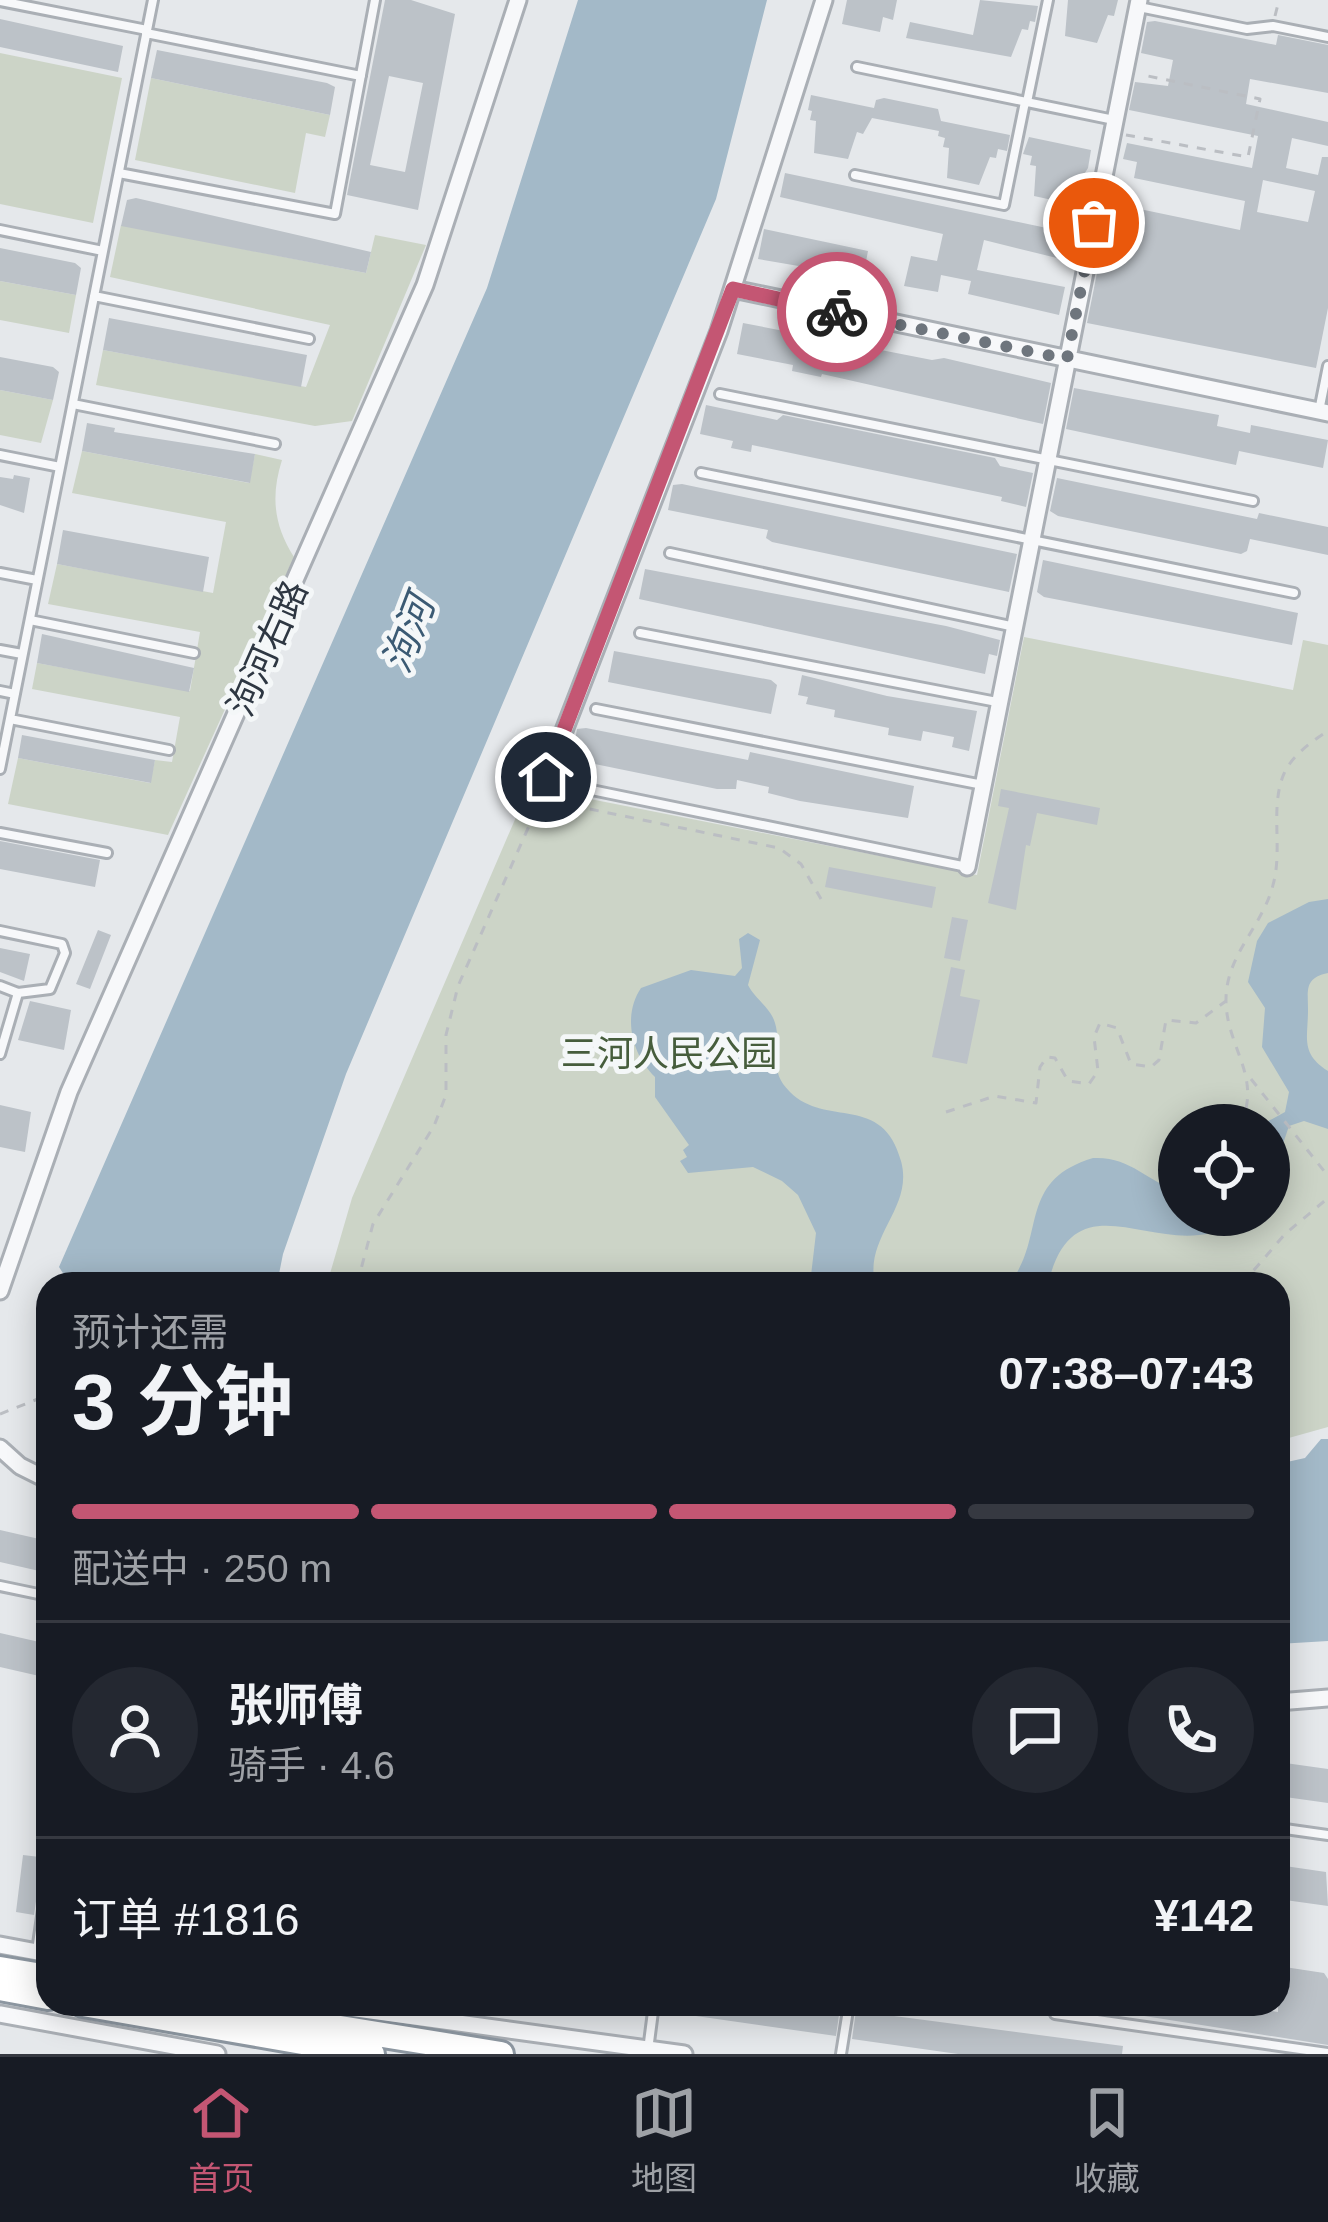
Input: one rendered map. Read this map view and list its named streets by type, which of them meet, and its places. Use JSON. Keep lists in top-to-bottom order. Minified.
{"streets":{"street":["泃河右路"]},"water":["泃河"],"parks":["三河人民公园"],"page":{"heading":["3 分钟","预计还需","07:38–07:43"],"panel":["张师傅","骑手 · 4.6","订单 #1816","¥142"],"bar":"配送中 · 250 m","tabs":["首页","地图","收藏"]}}
